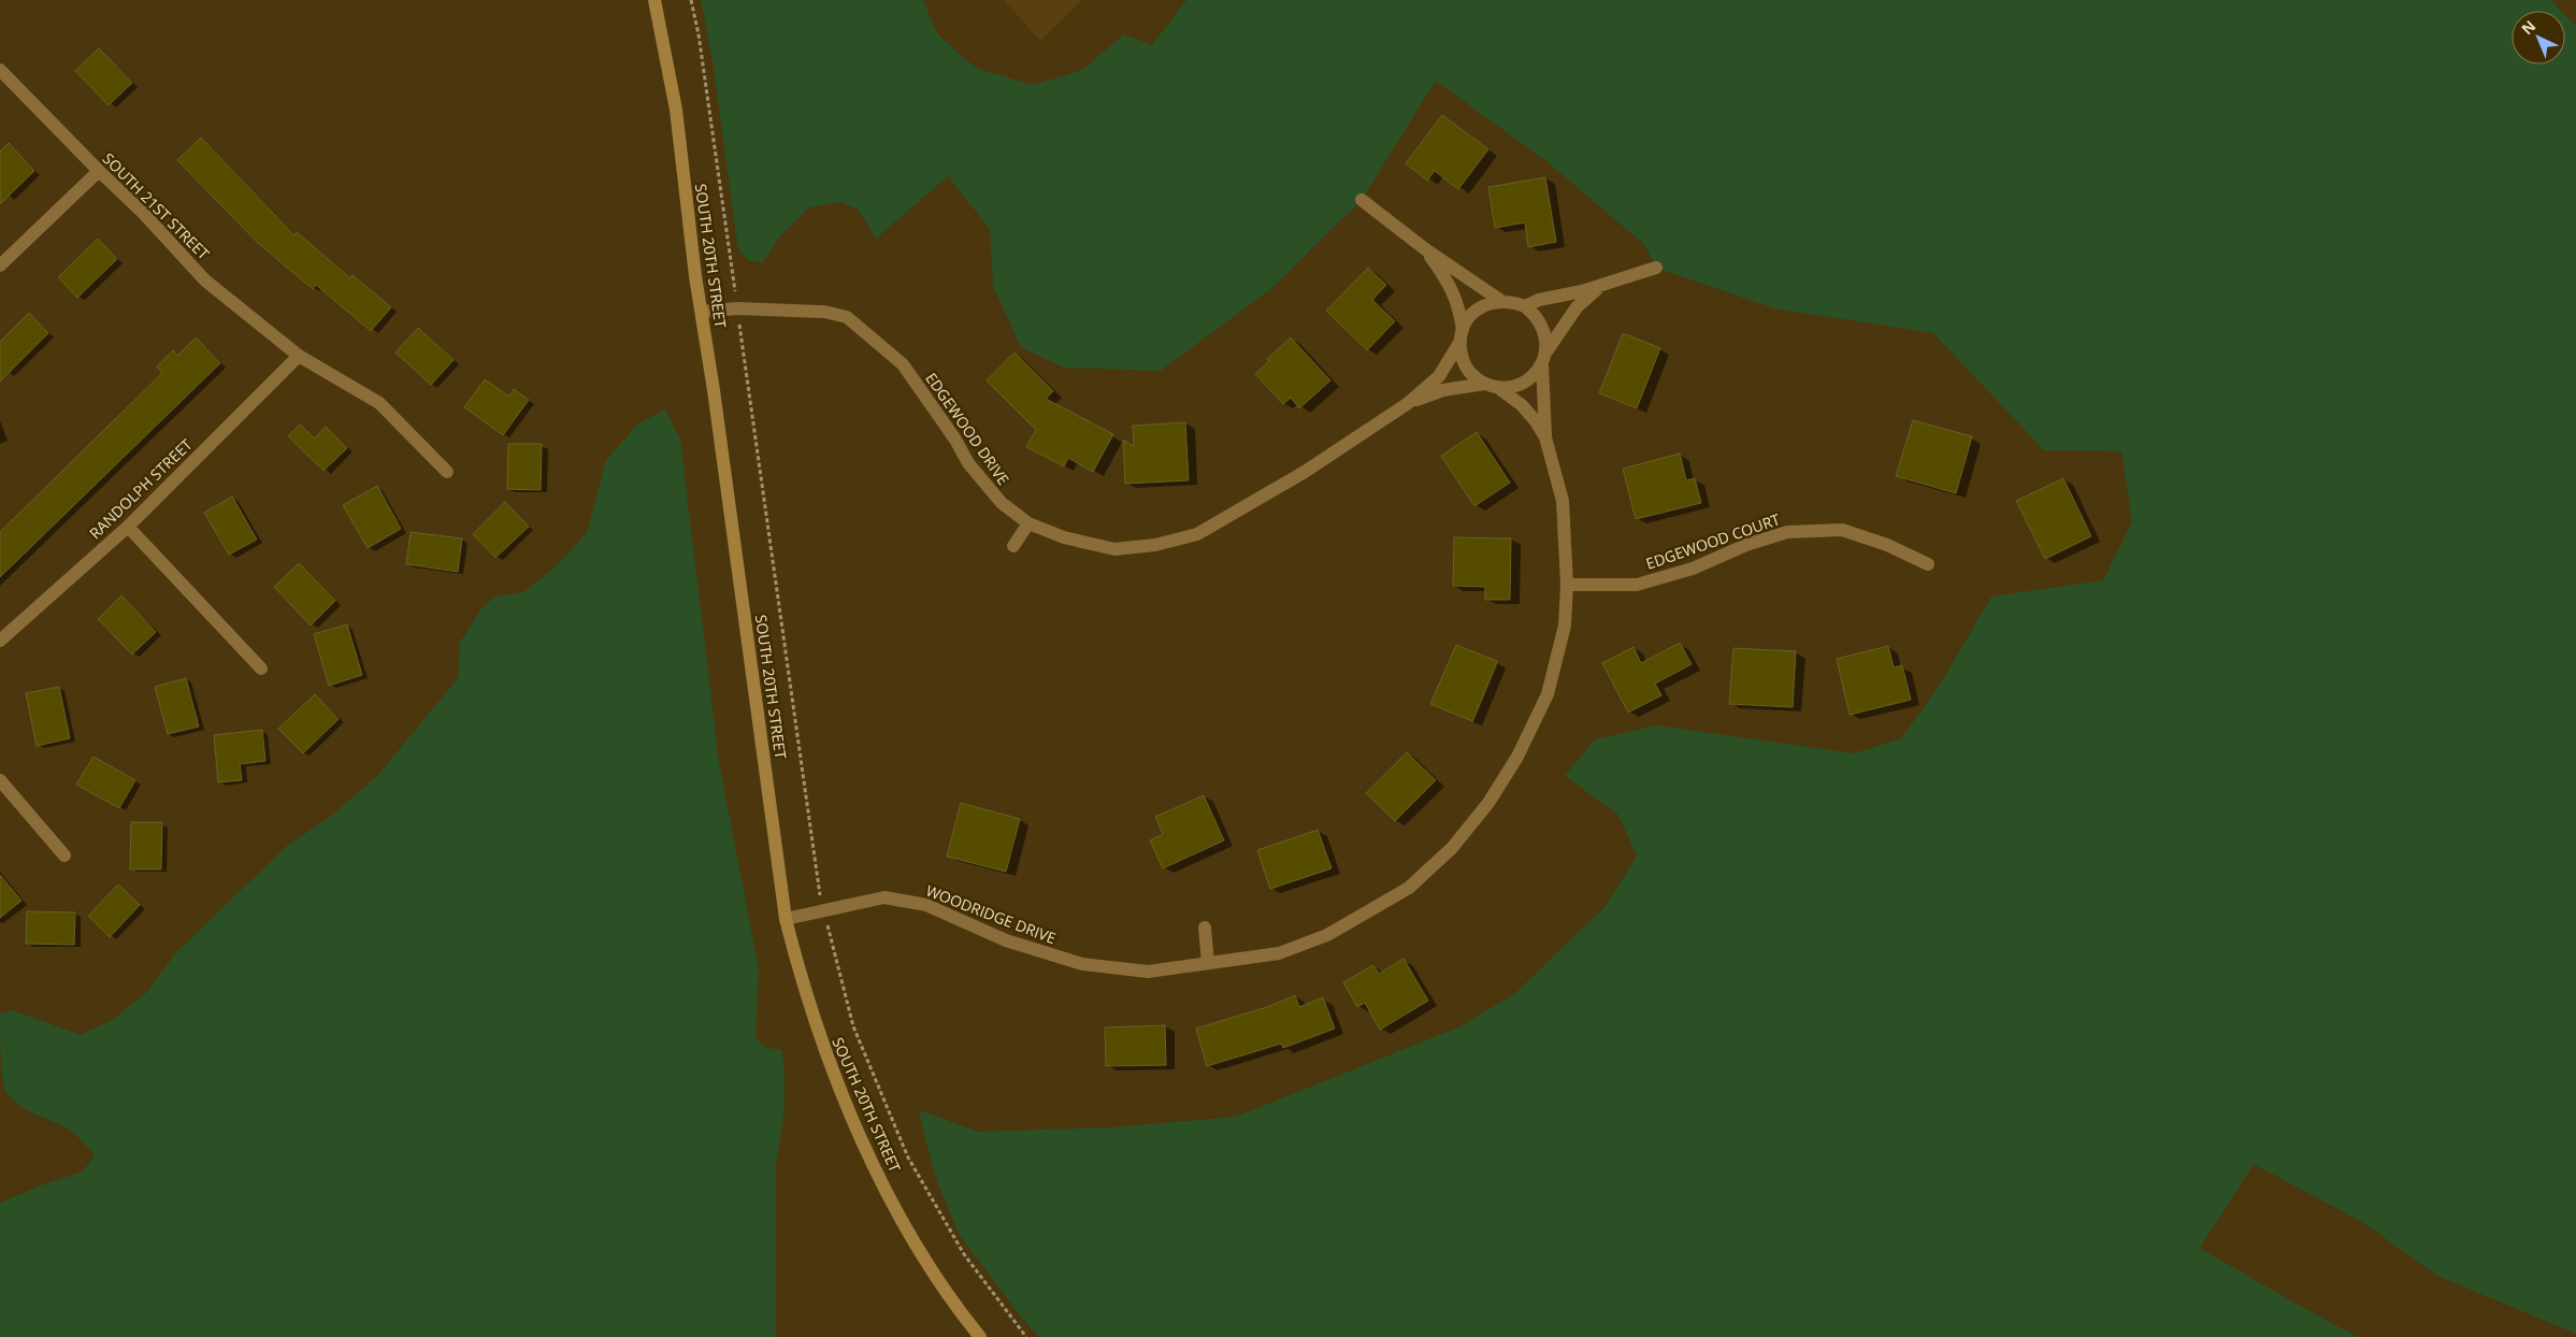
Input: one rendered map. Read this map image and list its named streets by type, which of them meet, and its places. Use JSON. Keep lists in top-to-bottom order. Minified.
{"streets":{"main road":["SOUTH 20TH STREET"],"street":["SOUTH 21ST STREET","EDGEWOOD DRIVE","RANDOLPH STREET","EDGEWOOD COURT","WOODRIDGE DRIVE"]},"crossings":[["SOUTH 21ST STREET","RANDOLPH STREET"],["SOUTH 20TH STREET","EDGEWOOD DRIVE"],["SOUTH 20TH STREET","WOODRIDGE DRIVE"],["EDGEWOOD COURT","WOODRIDGE DRIVE"]],"north":"top left"}
